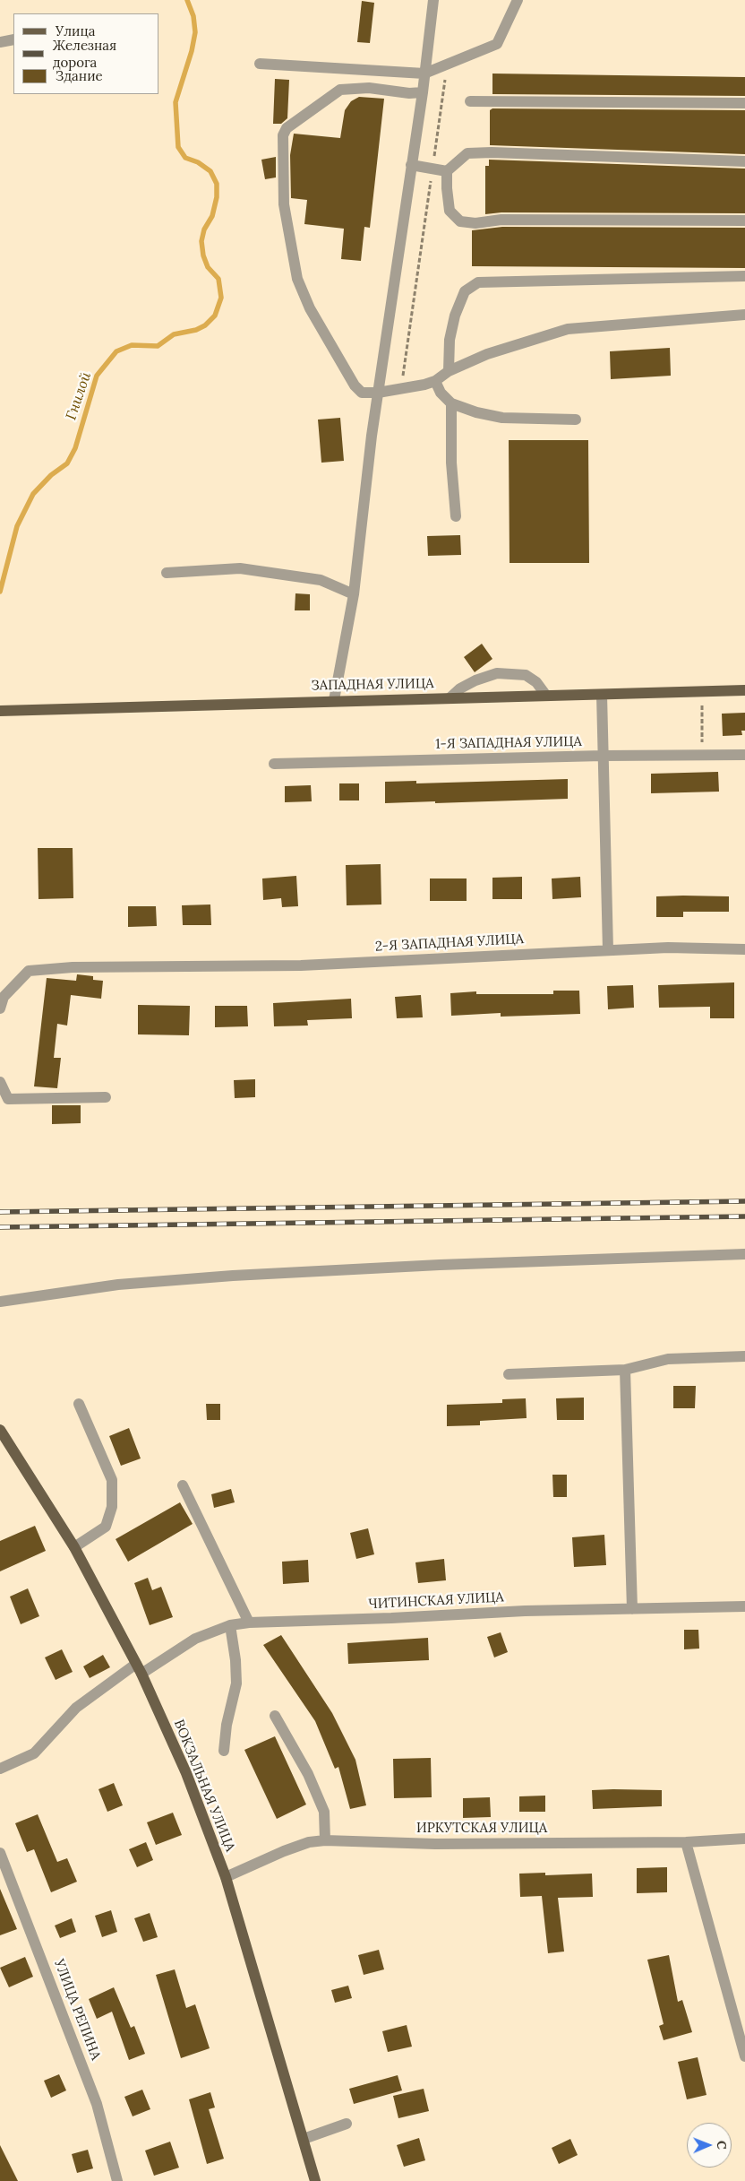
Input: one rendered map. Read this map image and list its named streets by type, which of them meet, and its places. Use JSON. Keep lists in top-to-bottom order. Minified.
{"streets":{"main road":["ЗАПАДНАЯ УЛИЦА","ВОКЗАЛЬНАЯ УЛИЦА"],"street":["1-Я ЗАПАДНАЯ УЛИЦА","2-Я ЗАПАДНАЯ УЛИЦА","ЧИТИНСКАЯ УЛИЦА","ИРКУТСКАЯ УЛИЦА","УЛИЦА РЕПИНА"]},"crossings":[["ЧИТИНСКАЯ УЛИЦА","ВОКЗАЛЬНАЯ УЛИЦА"],["ВОКЗАЛЬНАЯ УЛИЦА","ИРКУТСКАЯ УЛИЦА"]],"water":["Гнилой"],"legend":["Улица","Железная дорога","Здание"],"north":"right"}
